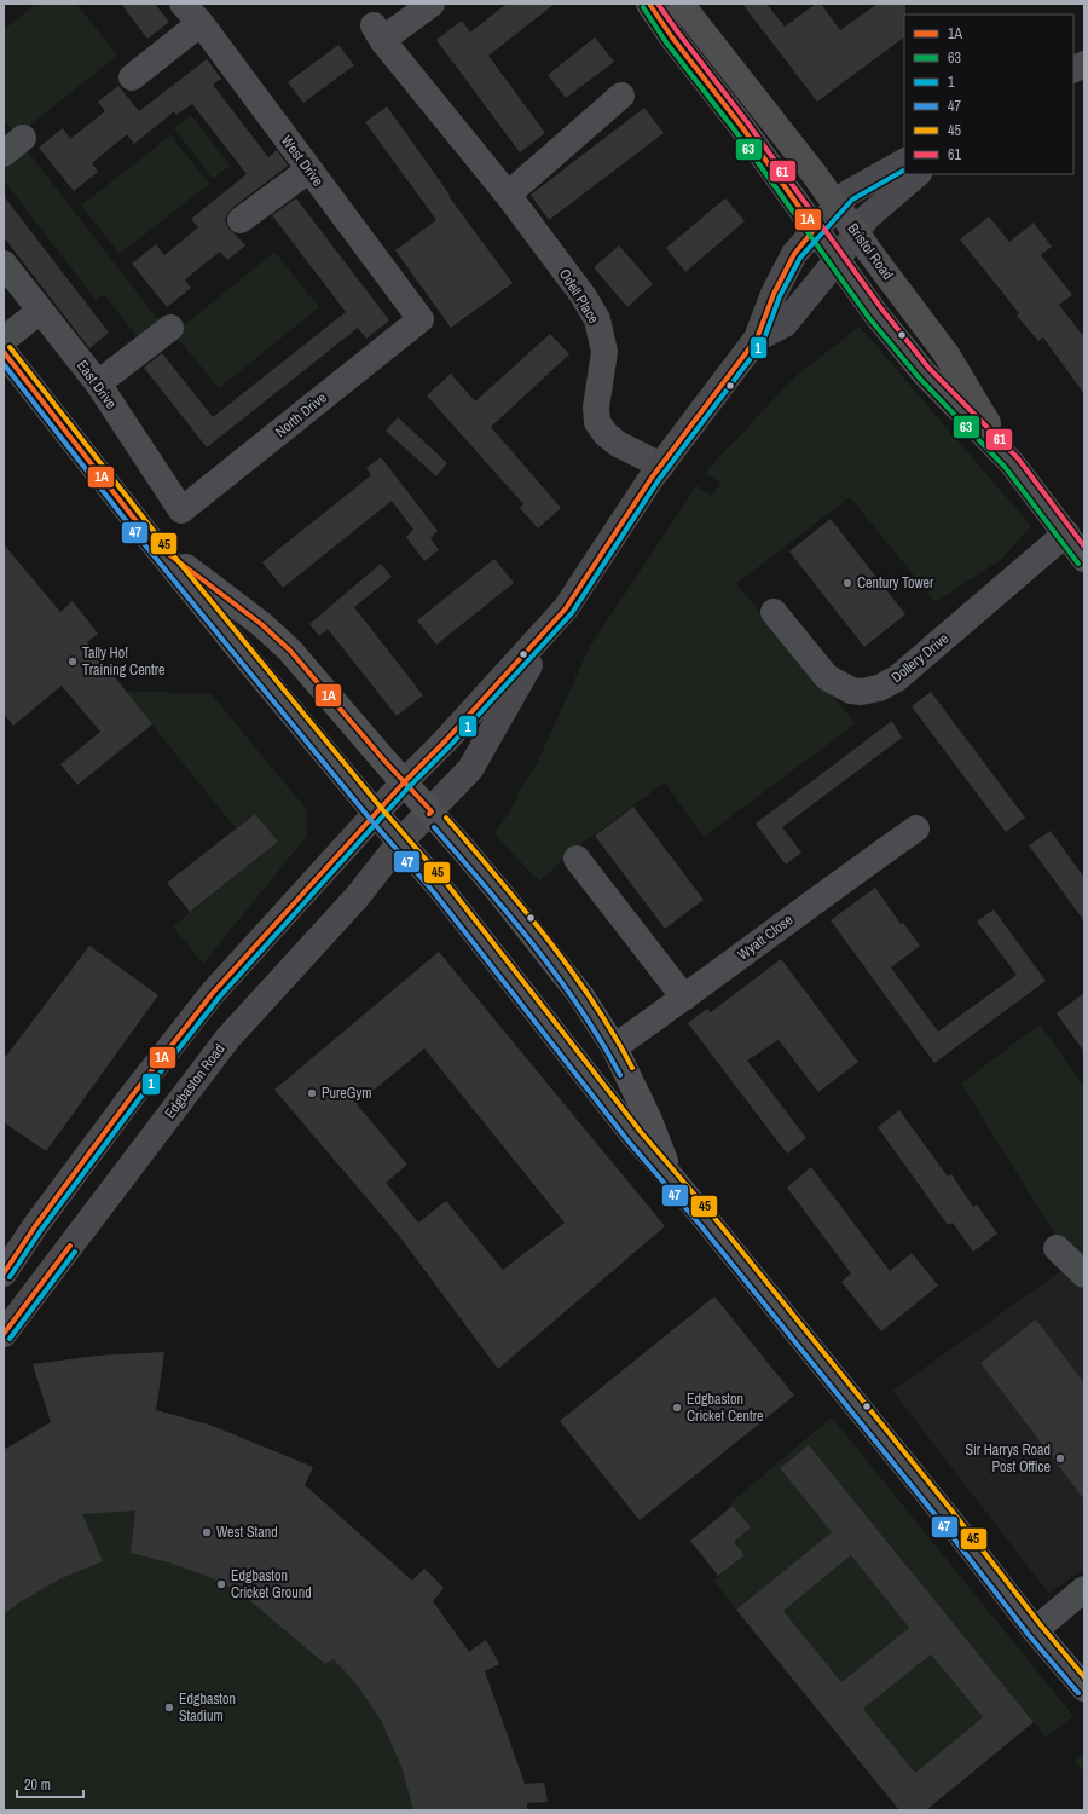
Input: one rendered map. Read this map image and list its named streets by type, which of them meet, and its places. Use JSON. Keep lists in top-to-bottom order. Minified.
{"streets":{"highway":["Bristol Road"],"main road":["Edgbaston Road"],"street":["West Drive","Odell Place","East Drive","North Drive","Dollery Drive","Wyatt Close"]},"crossings":[["West Drive","North Drive"],["Bristol Road","Dollery Drive"],["East Drive","North Drive"]],"places":["Century Tower","Tally Ho! Training Centre","PureGym","Edgbaston Cricket Centre","Sir Harrys Road Post Office","West Stand","Edgbaston Cricket Ground","Edgbaston Stadium"],"lines":["transit line 1A","transit line 61","transit line 63","transit line 1","transit line 45","transit line 47"],"legend":["1A","63","1","47","45","61"],"scale_bar":"20 m"}
